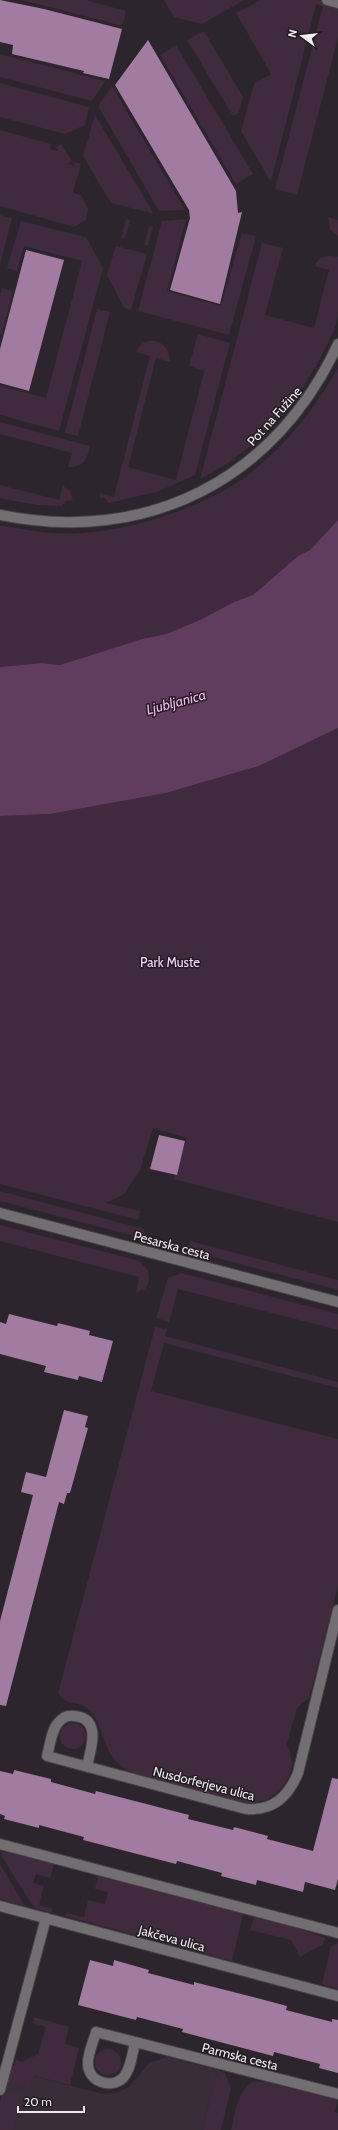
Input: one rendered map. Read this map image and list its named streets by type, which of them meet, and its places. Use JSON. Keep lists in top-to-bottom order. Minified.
{"streets":{"street":["Pot na Fužine","Pesarska cesta","Nusdorferjeva ulica","Jakčeva ulica","Parmska cesta"]},"water":["Ljubljanica"],"parks":["Park Muste"],"scale_bar":"20 m","north":"left"}
